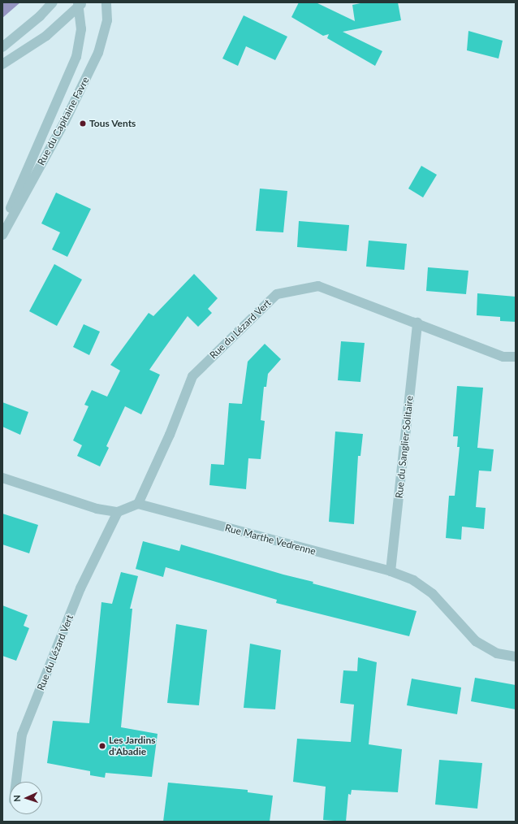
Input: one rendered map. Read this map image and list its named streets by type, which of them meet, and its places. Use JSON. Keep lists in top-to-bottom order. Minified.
{"streets":{"street":["Rue du Capitaine Favre","Rue du Lézard Vert","Rue du Sanglier Solitaire","Rue Marthe Vedrenne"]},"crossings":[["Rue du Lézard Vert","Rue du Sanglier Solitaire"],["Rue du Lézard Vert","Rue Marthe Vedrenne"],["Rue du Sanglier Solitaire","Rue Marthe Vedrenne"]],"places":["Tous Vents","Les Jardins d'Abadie"],"north":"left"}
